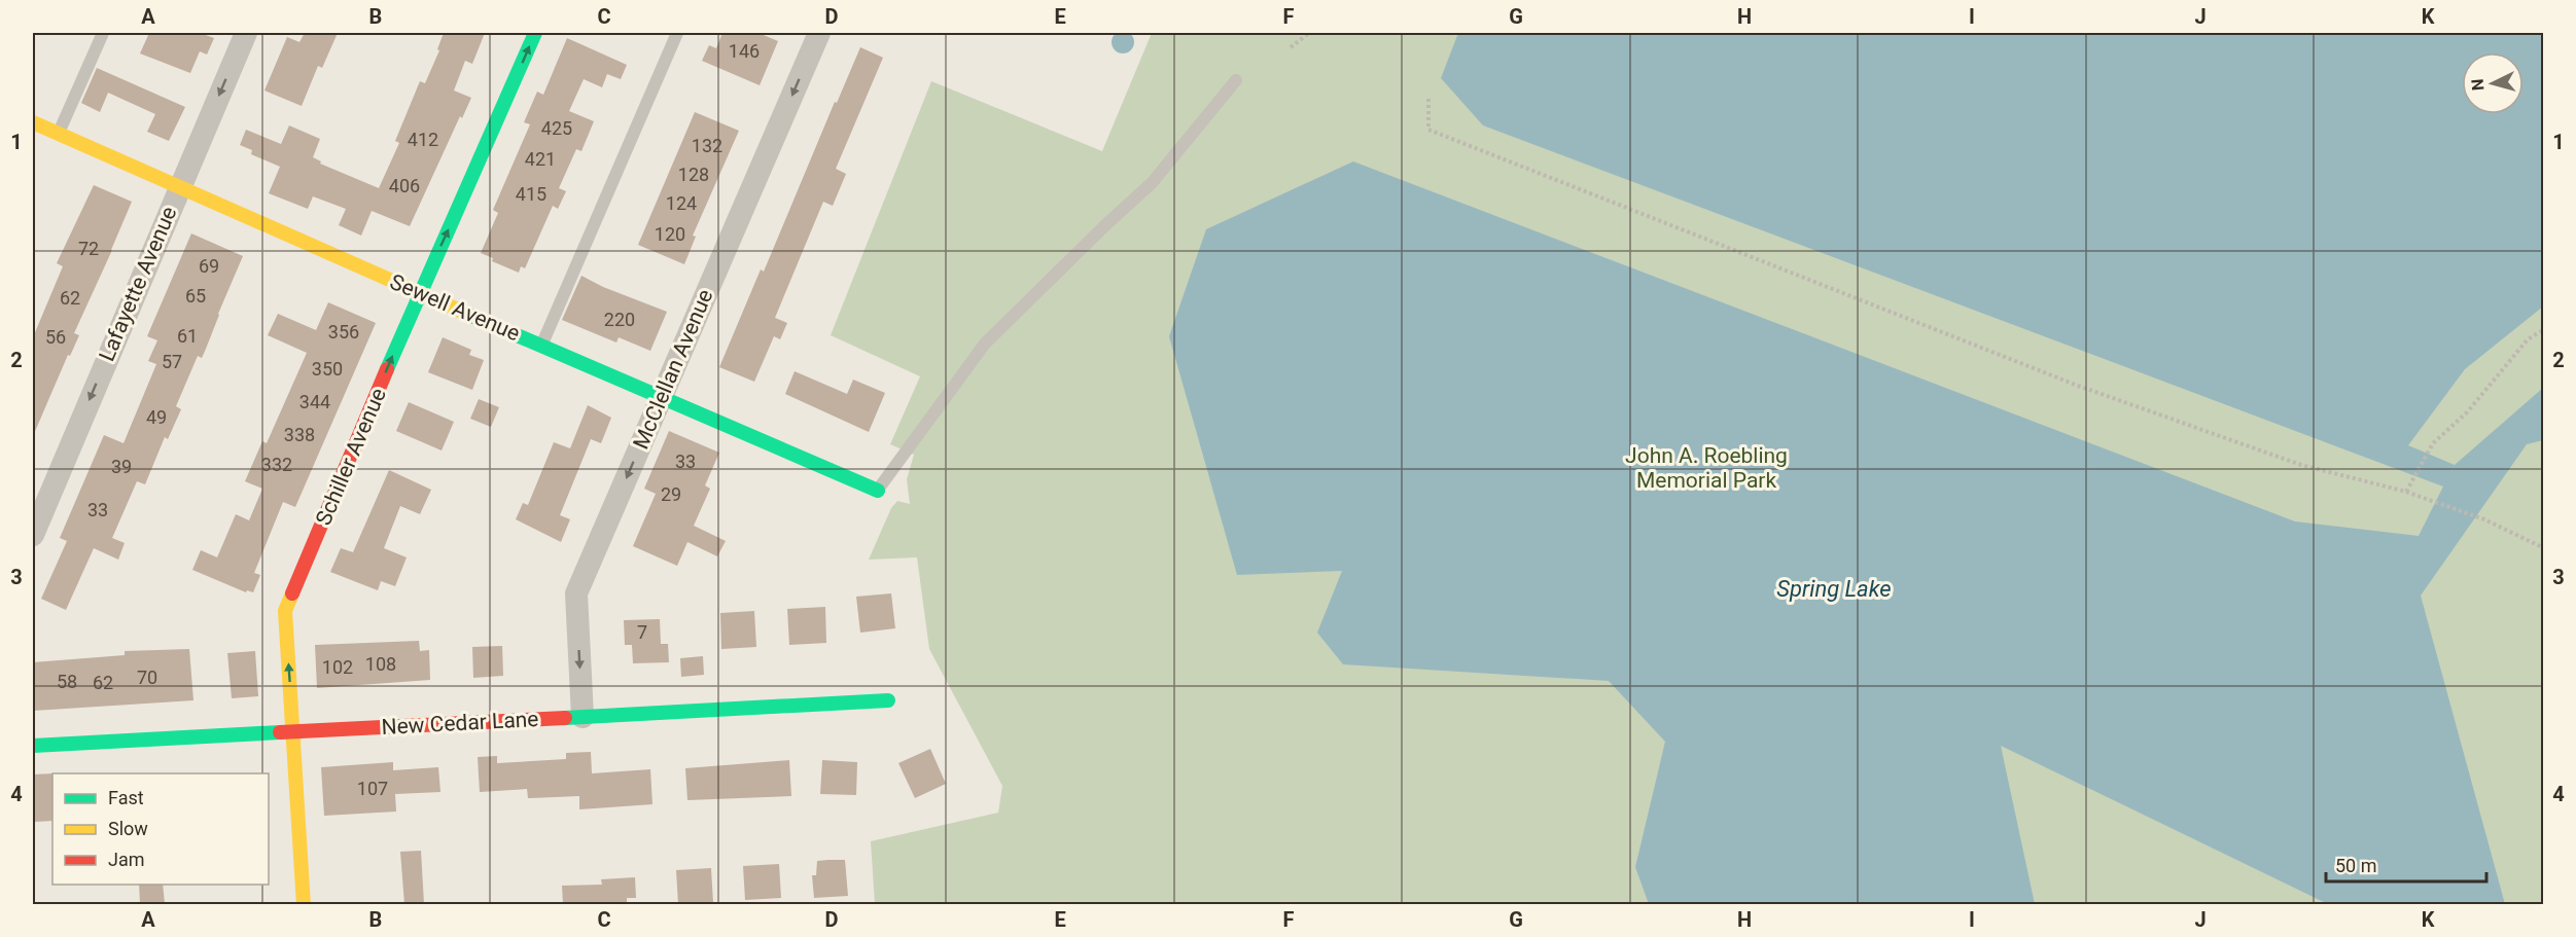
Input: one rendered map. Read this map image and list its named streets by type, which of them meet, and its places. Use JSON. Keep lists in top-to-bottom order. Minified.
{"streets":{"street":["Lafayette Avenue","Sewell Avenue","McClellan Avenue","Schiller Avenue","New Cedar Lane"]},"crossings":[["Lafayette Avenue","Sewell Avenue"],["Sewell Avenue","McClellan Avenue"],["Sewell Avenue","Schiller Avenue"],["McClellan Avenue","New Cedar Lane"],["Schiller Avenue","New Cedar Lane"]],"one_way":["Lafayette Avenue","McClellan Avenue","Schiller Avenue"],"water":["Spring Lake"],"parks":["John A. Roebling Memorial Park"],"house_numbers":["146","425","412","132","421","128","406","415","124","120","72","69","65","62","220","356","61","56","57","350","344","49","338","33","332","39","29","33","7","108","102","70","58","62","107"],"legend":["Fast","Slow","Jam"],"scale_bar":"50 m","north":"left","grid":{"columns":["A","B","C","D","E","F","G","H","I","J","K"],"rows":["1","2","3","4"]}}
